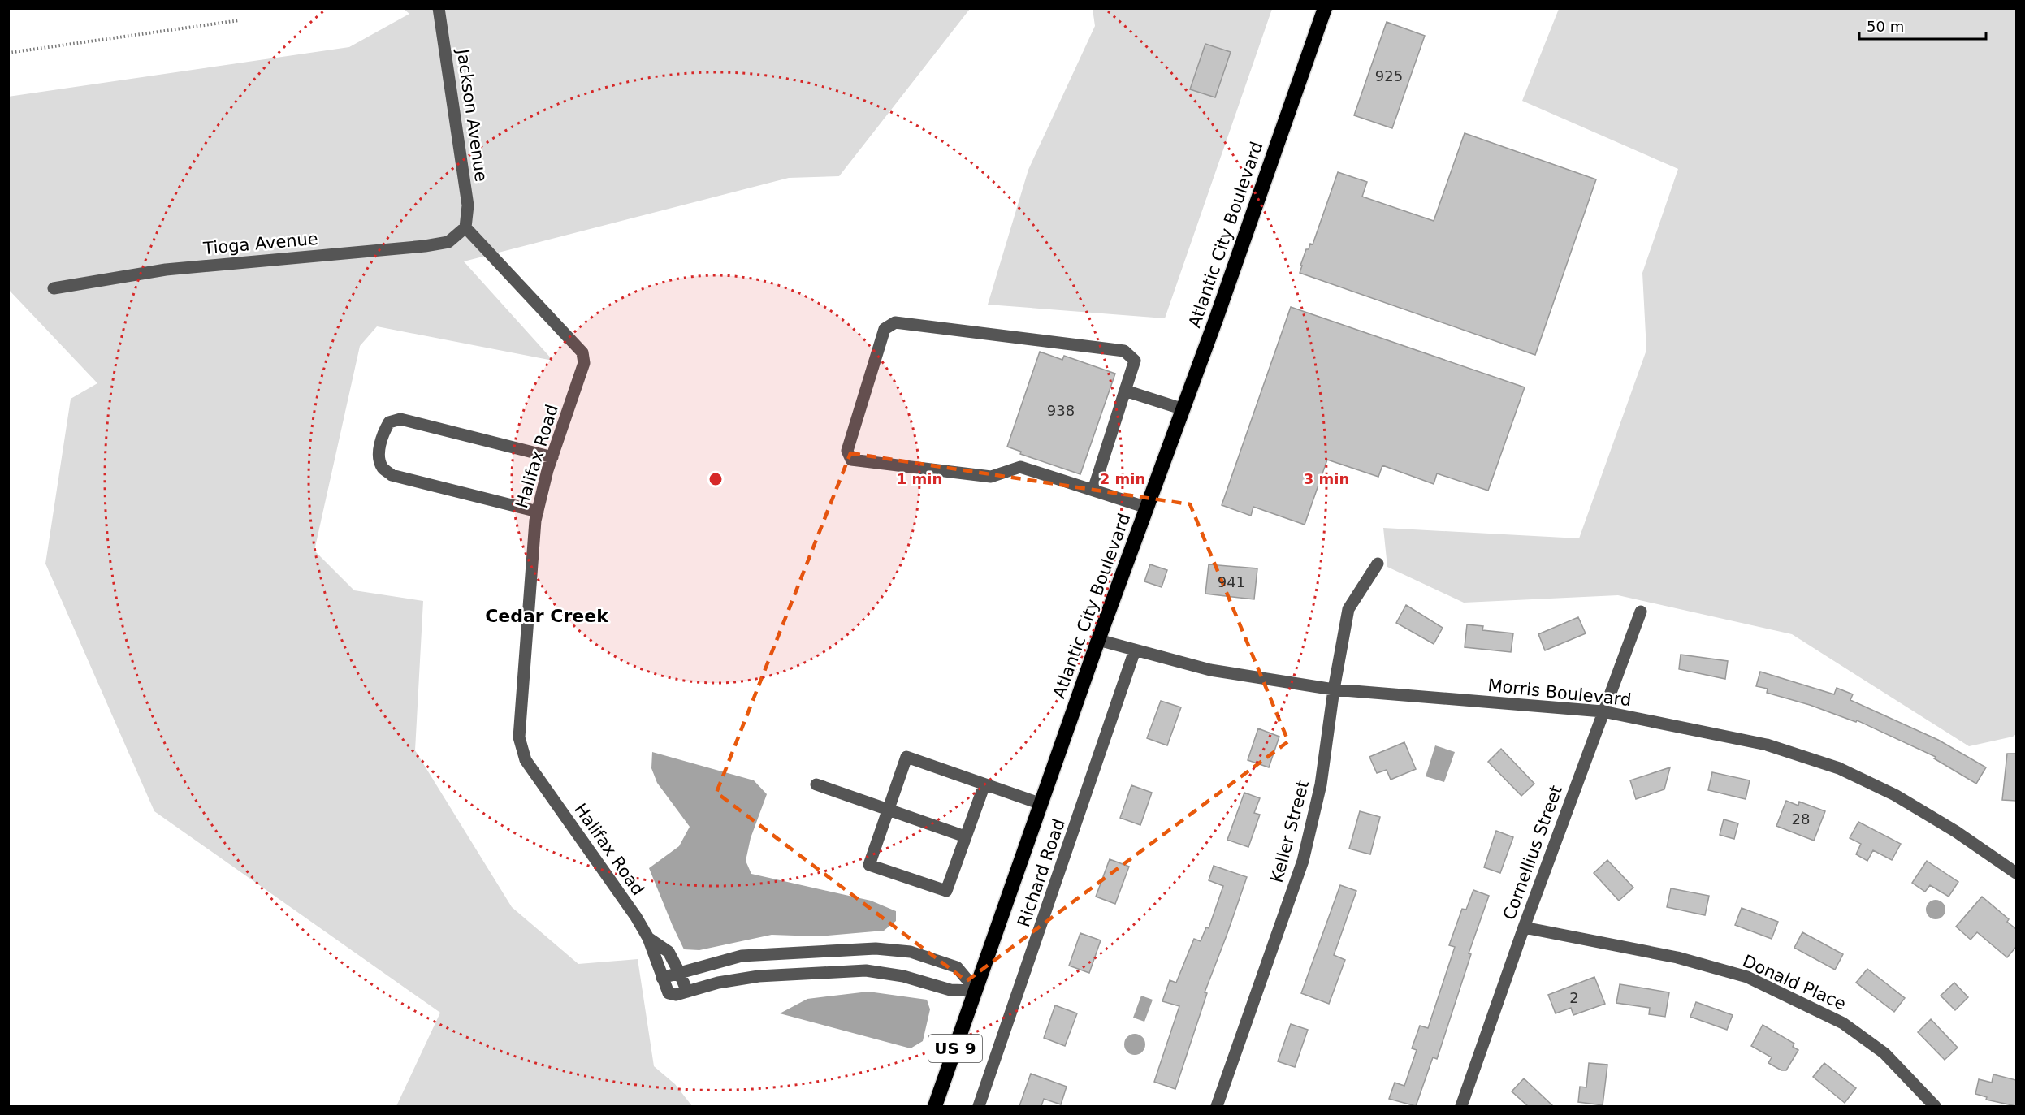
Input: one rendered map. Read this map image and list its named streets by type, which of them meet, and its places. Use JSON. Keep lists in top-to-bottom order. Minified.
{"streets":{"highway":["Atlantic City Boulevard","US 9"],"street":["Jackson Avenue","Tioga Avenue","Halifax Road","Morris Boulevard","Keller Street","Cornellius Street","Richard Road","Donald Place"]},"crossings":[["Jackson Avenue","Tioga Avenue"],["Jackson Avenue","Halifax Road"],["Atlantic City Boulevard","Morris Boulevard"],["Tioga Avenue","Halifax Road"],["Morris Boulevard","Keller Street"],["Morris Boulevard","Cornellius Street"],["Morris Boulevard","Richard Road"],["Cornellius Street","Donald Place"]],"districts":["Cedar Creek"],"house_numbers":["925","938","941","28","2"],"scale_bar":"50 m","rings":["1 min","2 min","3 min"]}
